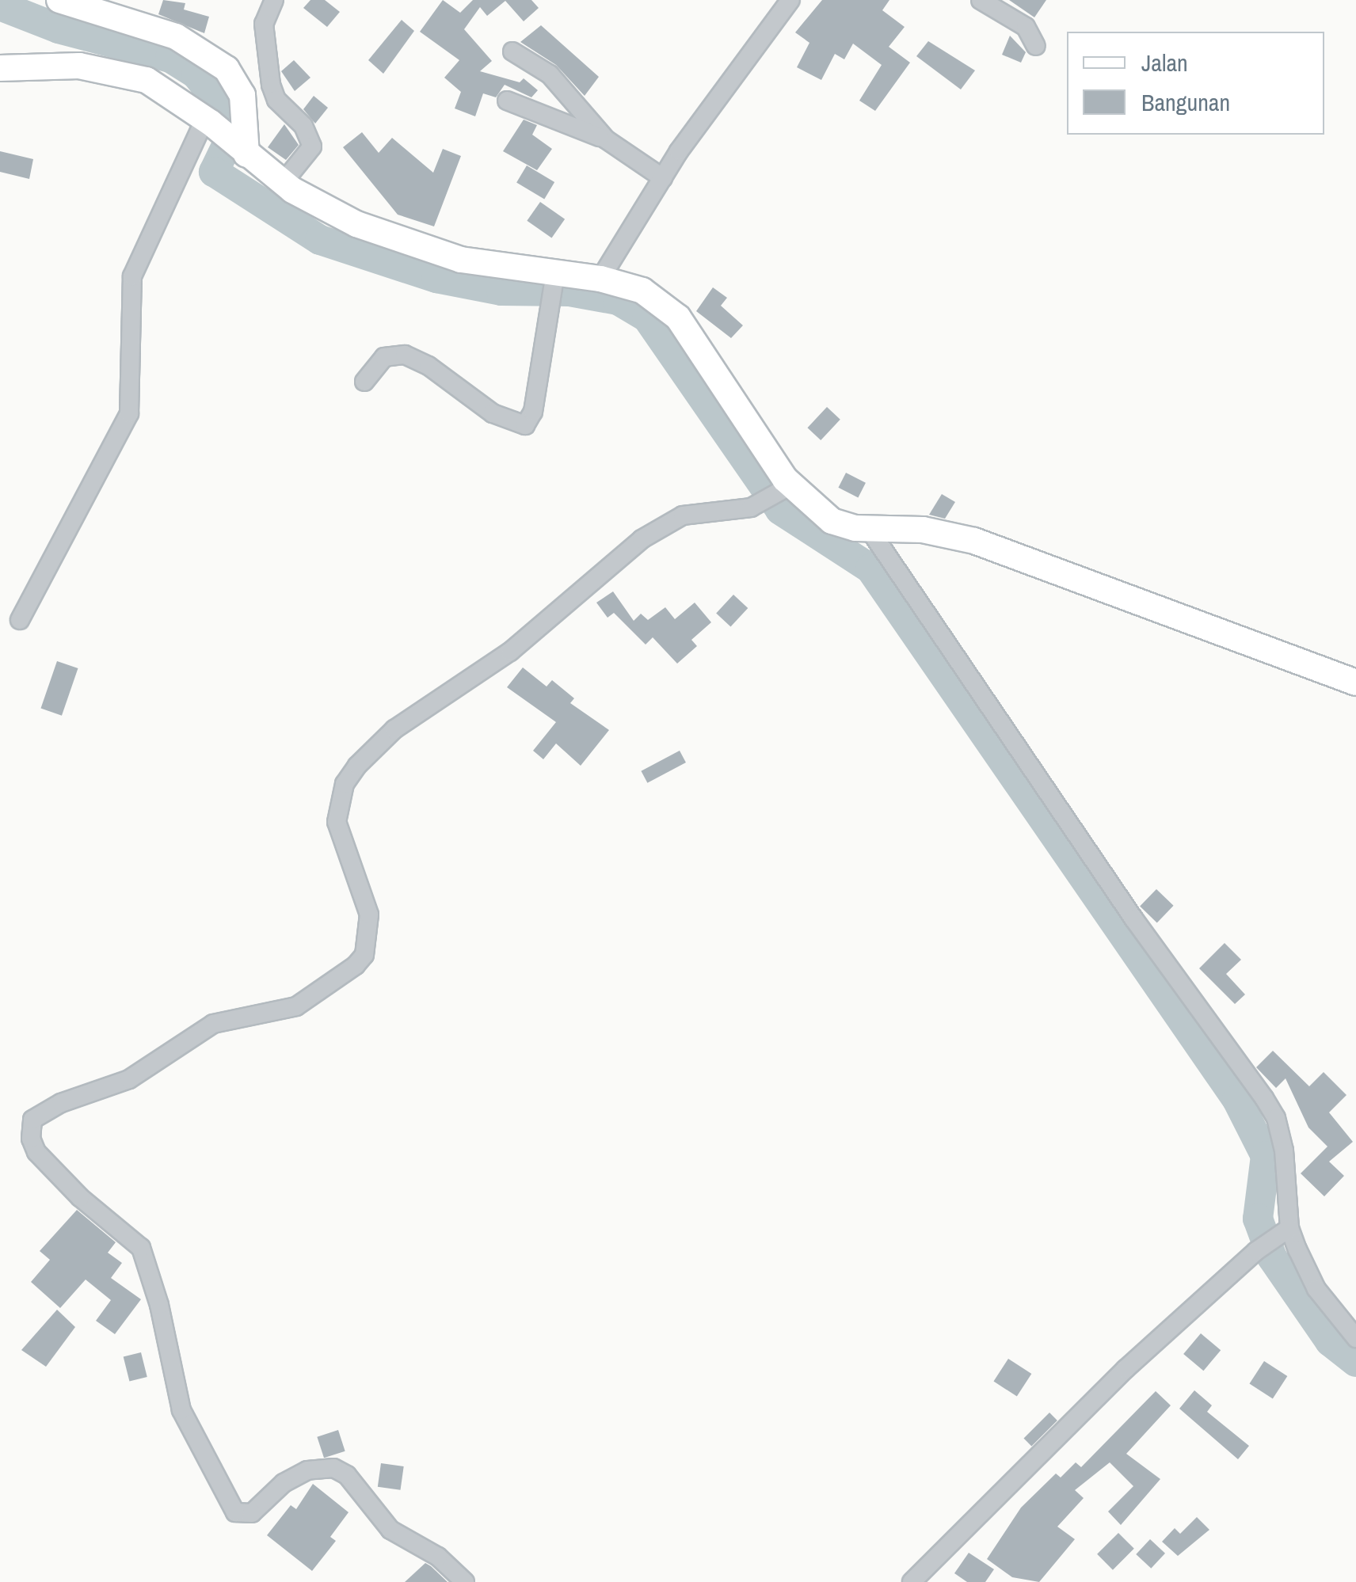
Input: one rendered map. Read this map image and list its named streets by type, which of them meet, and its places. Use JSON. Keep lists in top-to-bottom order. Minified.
{"legend":["Jalan","Bangunan"]}
